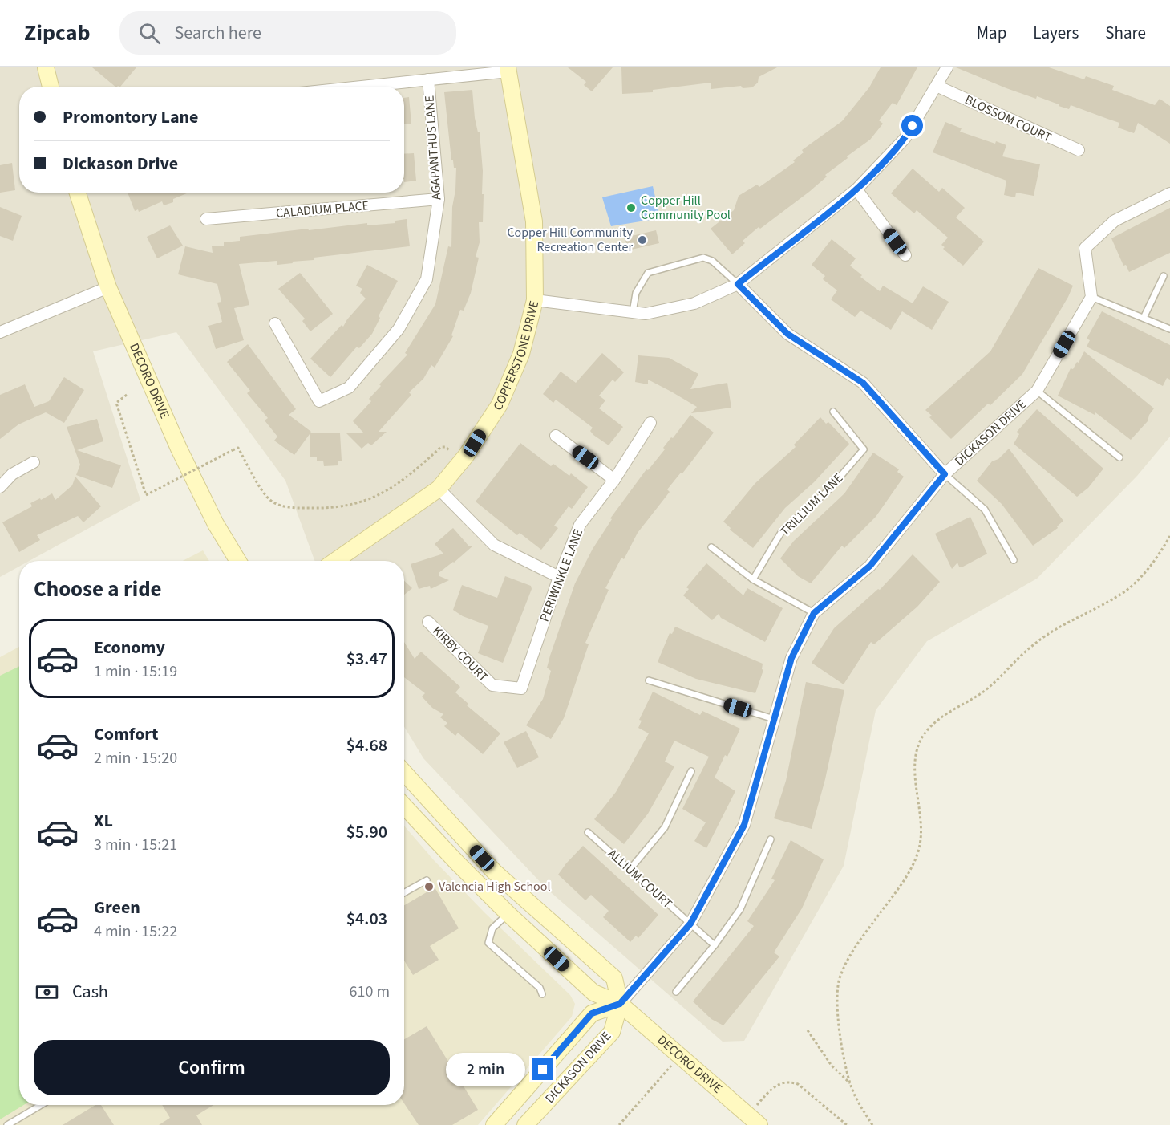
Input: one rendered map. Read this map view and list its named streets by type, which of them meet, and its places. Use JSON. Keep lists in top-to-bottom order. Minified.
{"streets":{"main road":["COPPERSTONE DRIVE","DECORO DRIVE","DICKASON DRIVE"],"street":["BLOSSOM COURT","AGAPANTHUS LANE","CALADIUM PLACE","PERIWINKLE LANE","KIRBY COURT"],"lane":["TRILLIUM LANE","ALLIUM COURT"]},"crossings":[["AGAPANTHUS LANE","CALADIUM PLACE"],["DECORO DRIVE","DICKASON DRIVE"],["DICKASON DRIVE","ALLIUM COURT"],["PERIWINKLE LANE","KIRBY COURT"]],"places":["Copper Hill Community Pool","Copper Hill Community Recreation Center","Valencia High School"],"page":{"header":"Zipcab","search":"Search here","nav":["Map","Layers","Share"],"banner":["Promontory Lane","Dickason Drive"],"heading":"Choose a ride","list":[{"name":"Economy","note":"1 min · 15:19","value":"$3.47"},{"name":"Comfort","note":"2 min · 15:20","value":"$4.68"},{"name":"XL","note":"3 min · 15:21","value":"$5.90"},{"name":"Green","note":"4 min · 15:22","value":"$4.03"}],"pay":["Cash","610 m"],"buttons":"Confirm","bubble":"2 min"}}
